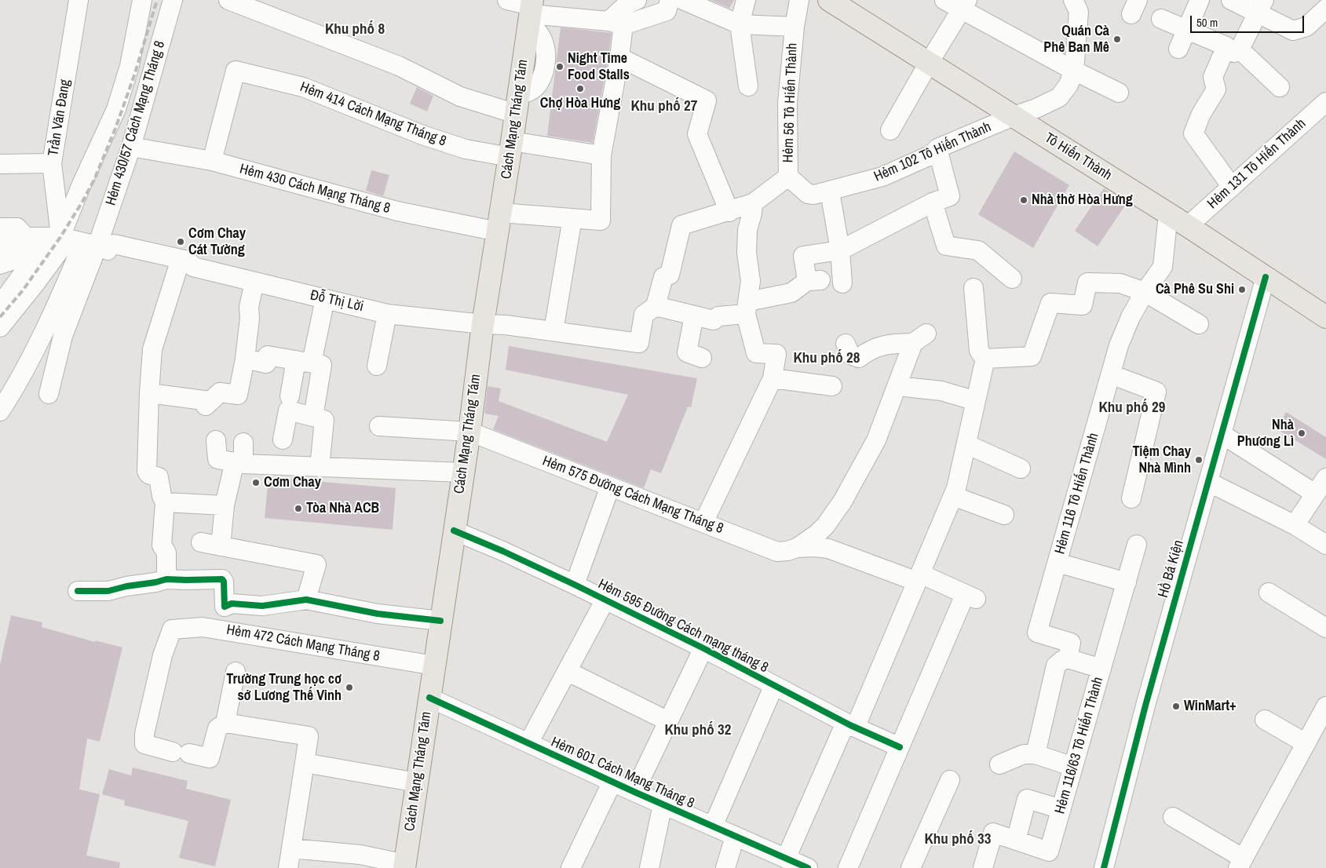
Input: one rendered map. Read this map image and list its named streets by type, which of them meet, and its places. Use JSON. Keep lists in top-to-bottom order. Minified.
{"streets":{"main road":["Cách Mạng Tháng Tám","Tô Hiến Thành"],"street":["Hẻm 56 Tô Hiến Thành","Hẻm 414 Cách Mạng Tháng 8","Trần Văn Ðang","Hẻm 430/57 Cách Mạng Tháng 8","Hẻm 102 Tô Hiến Thành","Hẻm 131 Tô Hiến Thành","Hẻm 430 Cách Mạng Tháng 8","Đỗ Thị Lời","Hẻm 116 Tô Hiến Thành","Hẻm 575 Đường Cách Mạng Tháng 8","Hồ Bá Kiện","Hẻm 595 Đường Cách mạng tháng 8","Hẻm 472 Cách Mạng Tháng 8","Hẻm 116/63 Tô Hiến Thành","Hẻm 601 Cách Mạng Tháng 8"]},"crossings":[["Hẻm 56 Tô Hiến Thành","Hẻm 102 Tô Hiến Thành"],["Hẻm 56 Tô Hiến Thành","Đỗ Thị Lời"],["Hẻm 414 Cách Mạng Tháng 8","Cách Mạng Tháng Tám"],["Hẻm 414 Cách Mạng Tháng 8","Hẻm 430 Cách Mạng Tháng 8"],["Trần Văn Ðang","Hẻm 430/57 Cách Mạng Tháng 8"],["Trần Văn Ðang","Đỗ Thị Lời"],["Cách Mạng Tháng Tám","Hẻm 430 Cách Mạng Tháng 8"],["Cách Mạng Tháng Tám","Đỗ Thị Lời"],["Cách Mạng Tháng Tám","Hẻm 575 Đường Cách Mạng Tháng 8"],["Cách Mạng Tháng Tám","Hẻm 595 Đường Cách mạng tháng 8"],["Cách Mạng Tháng Tám","Hẻm 472 Cách Mạng Tháng 8"],["Cách Mạng Tháng Tám","Hẻm 601 Cách Mạng Tháng 8"],["Hẻm 430/57 Cách Mạng Tháng 8","Hẻm 430 Cách Mạng Tháng 8"],["Hẻm 430/57 Cách Mạng Tháng 8","Đỗ Thị Lời"],["Hẻm 102 Tô Hiến Thành","Tô Hiến Thành"],["Tô Hiến Thành","Hẻm 131 Tô Hiến Thành"],["Tô Hiến Thành","Hẻm 116 Tô Hiến Thành"],["Tô Hiến Thành","Hồ Bá Kiện"],["Hẻm 595 Đường Cách mạng tháng 8","Hẻm 601 Cách Mạng Tháng 8"]],"districts":["Khu phố 8","Khu phố 27","Khu phố 28","Khu phố 29","Khu phố 32","Khu phố 33"],"places":["Quán Cà Phê Ban Mê","Night Time Food Stalls","Chợ Hòa Hưng","Nhà thờ Hòa Hưng","Cơm Chay Cát Tường","Cà Phê Su Shi","Nhà Phương Lì","Tiệm Chay Nhà Mình","Cơm Chay","Tòa Nhà ACB","Trường Trung học cơ sở Lương Thế Vinh","WinMart+"],"scale_bar":"50 m"}
